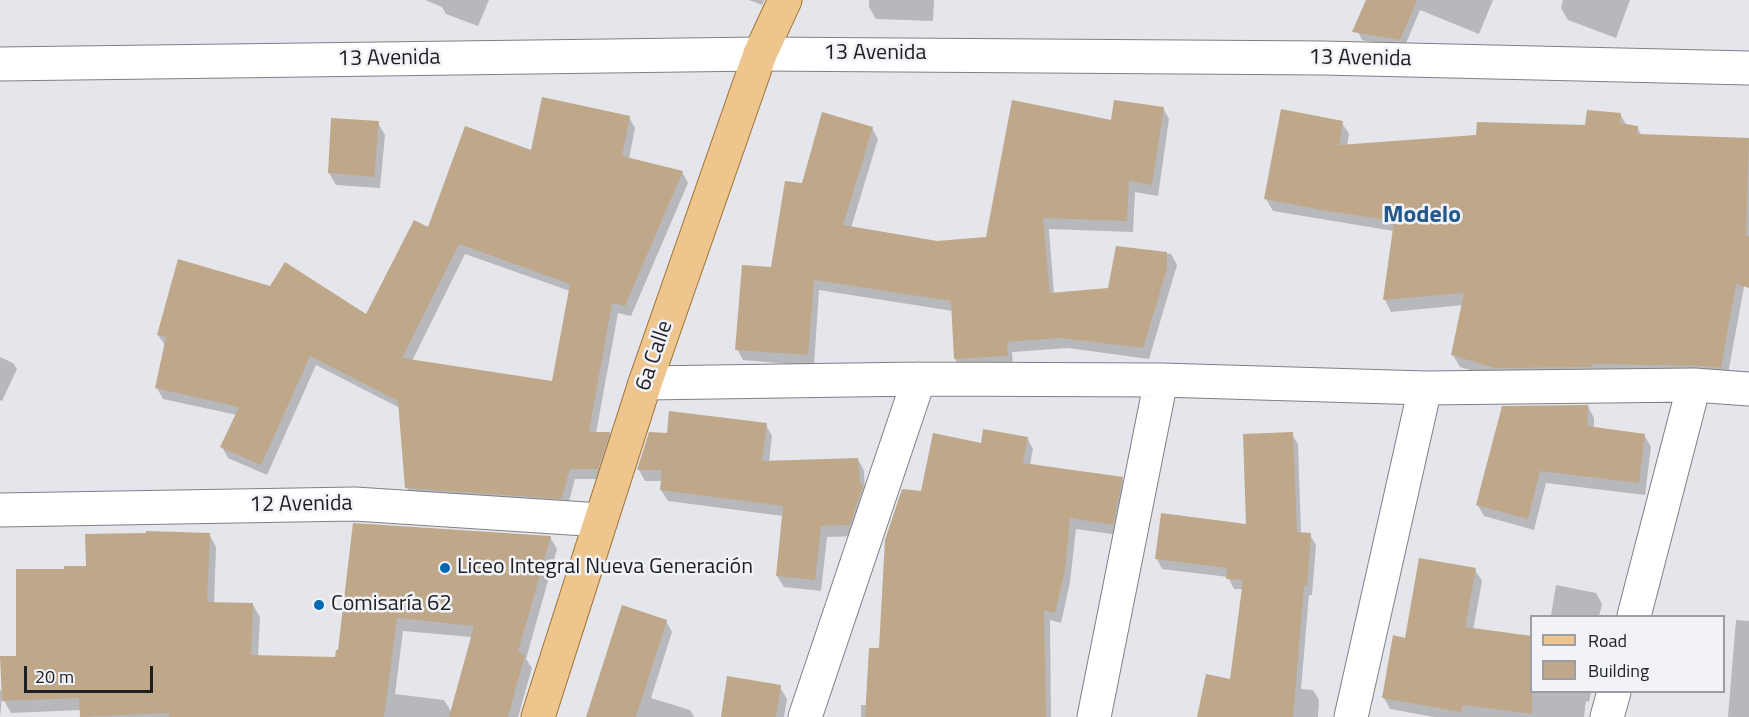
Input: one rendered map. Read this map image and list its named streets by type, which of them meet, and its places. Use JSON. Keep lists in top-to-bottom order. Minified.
{"streets":{"main road":["6a Calle"],"street":["13 Avenida","12 Avenida"]},"crossings":[["13 Avenida","6a Calle"],["6a Calle","12 Avenida"]],"districts":["Modelo"],"places":["Liceo Integral Nueva Generación","Comisaría 62"],"legend":["Road","Building"],"scale_bar":"20 m"}
